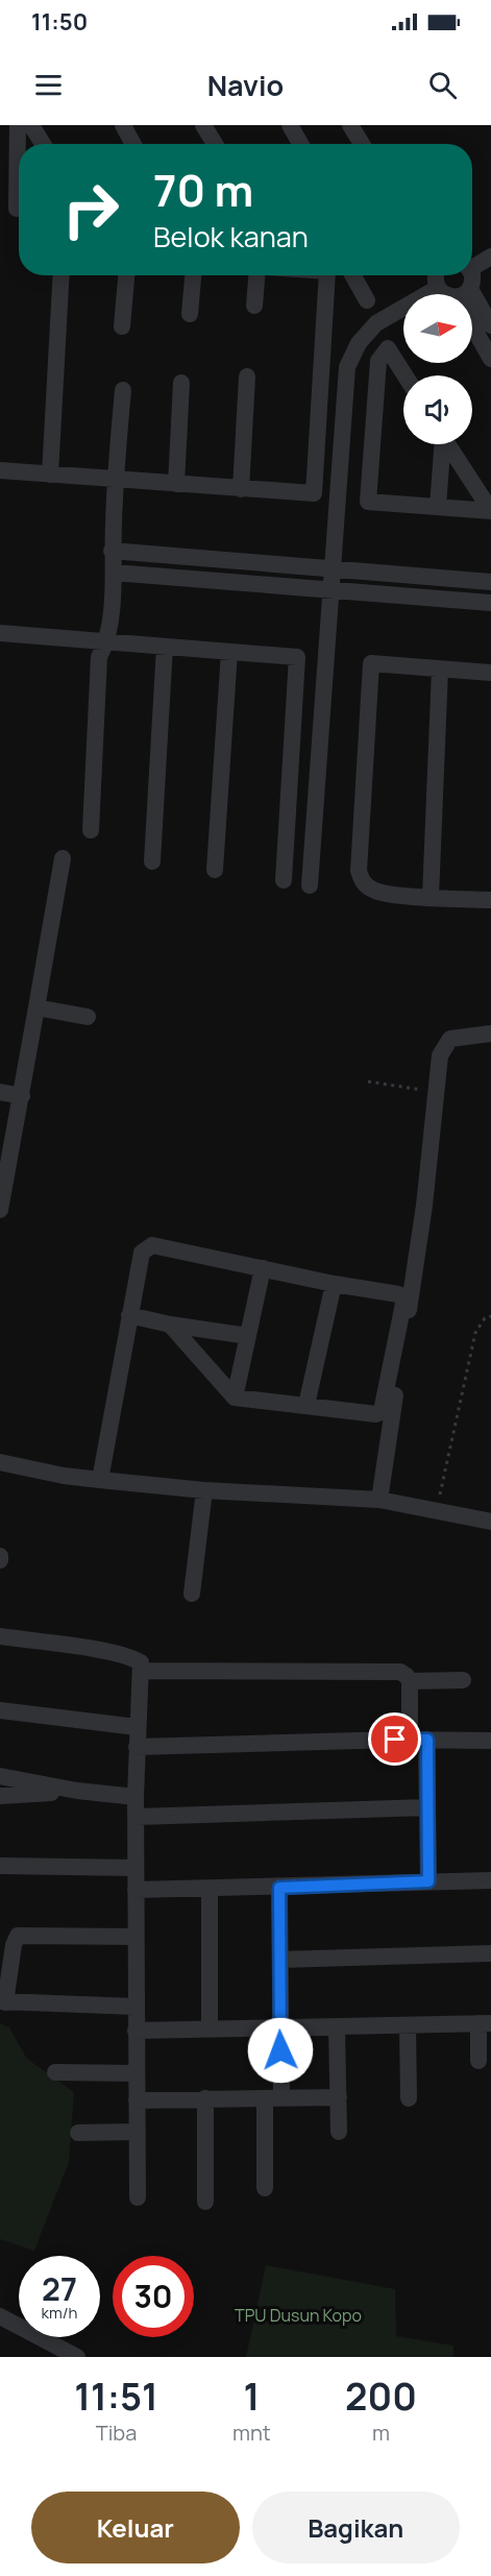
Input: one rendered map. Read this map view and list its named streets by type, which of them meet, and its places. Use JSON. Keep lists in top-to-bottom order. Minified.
{"parks":["TPU Dusun Kopo"],"north":"right","page":{"status":"11:50","header":"Navio","turn":["70 m","Belok kanan"],"speed":"27 km/h","limit":"30","eta":["11:51","Tiba","1","mnt","200","m"],"buttons":["Keluar","Bagikan"]}}
